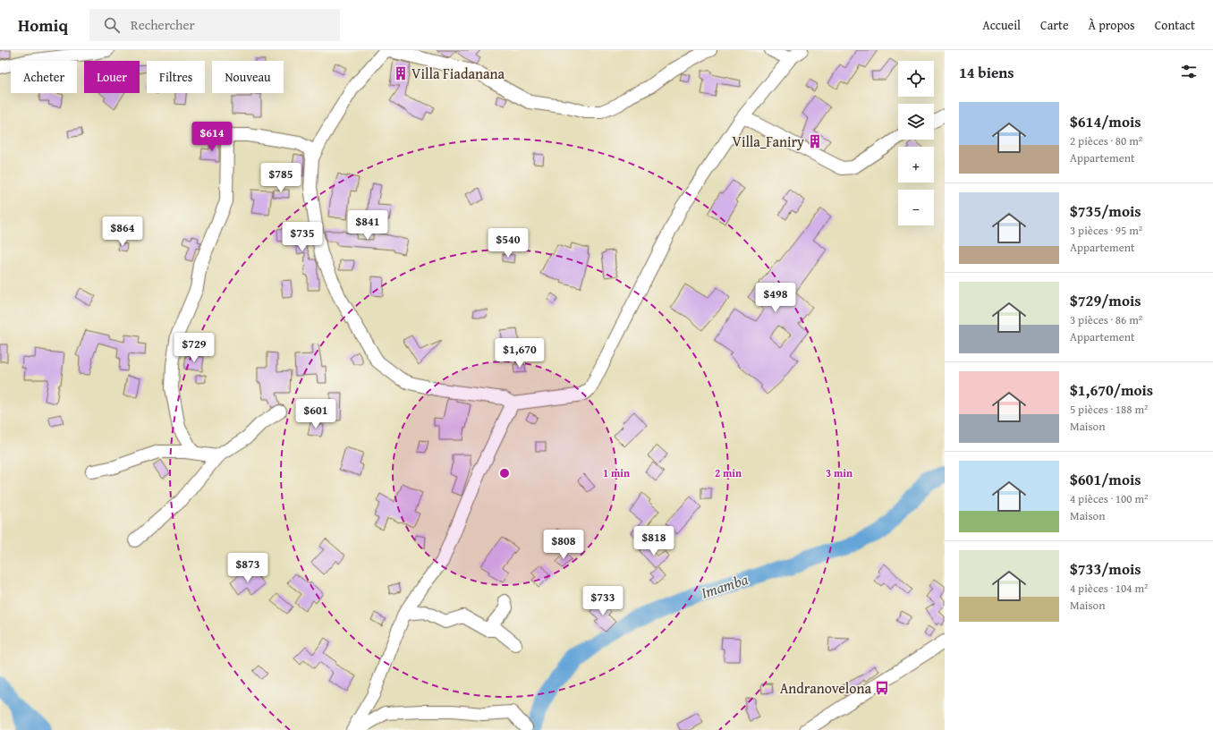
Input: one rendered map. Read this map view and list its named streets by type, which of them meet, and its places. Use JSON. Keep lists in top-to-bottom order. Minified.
{"water":["Imamba"],"places":{"building":["Villa Fiadanana","Villa_Faniry"],"bus stop":["Andranovelona"]},"page":{"header":"Homiq","search":"Rechercher","nav":["Accueil","Carte","À propos","Contact"],"heading":"14 biens","map_buttons":["+","−"],"chip":["Acheter","Louer","Filtres","Nouveau"],"list":[{"name":"$614/mois","note":"2 pièces · 80 m² · Appartement"},{"name":"$735/mois","note":"3 pièces · 95 m² · Appartement"},{"name":"$729/mois","note":"3 pièces · 86 m² · Appartement"},{"name":"$1,670/mois","note":"5 pièces · 188 m² · Maison"},{"name":"$601/mois","note":"4 pièces · 100 m² · Maison"},{"name":"$733/mois","note":"4 pièces · 104 m² · Maison"}],"price":["$614","$785","$841","$864","$735","$540","$498","$729","$1,670","$601","$818","$808","$873","$733"]},"rings":["1 min","2 min","3 min"]}
